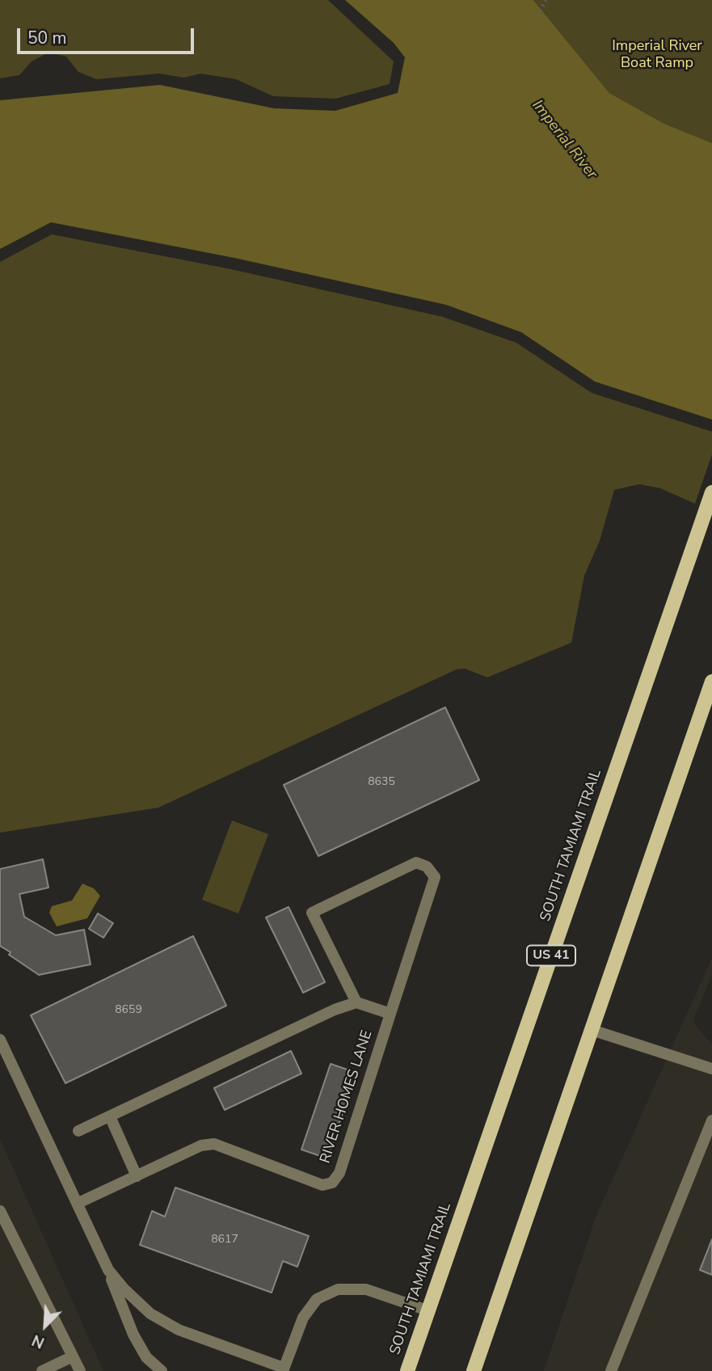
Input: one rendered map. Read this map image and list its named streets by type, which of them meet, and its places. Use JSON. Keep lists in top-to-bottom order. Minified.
{"streets":{"main road":["SOUTH TAMIAMI TRAIL","US 41"],"street":["RIVER HOMES LANE"]},"water":["Imperial River"],"parks":["Imperial River Boat Ramp"],"house_numbers":["8635","8659","8617"],"scale_bar":"50 m","north":"bottom left"}
